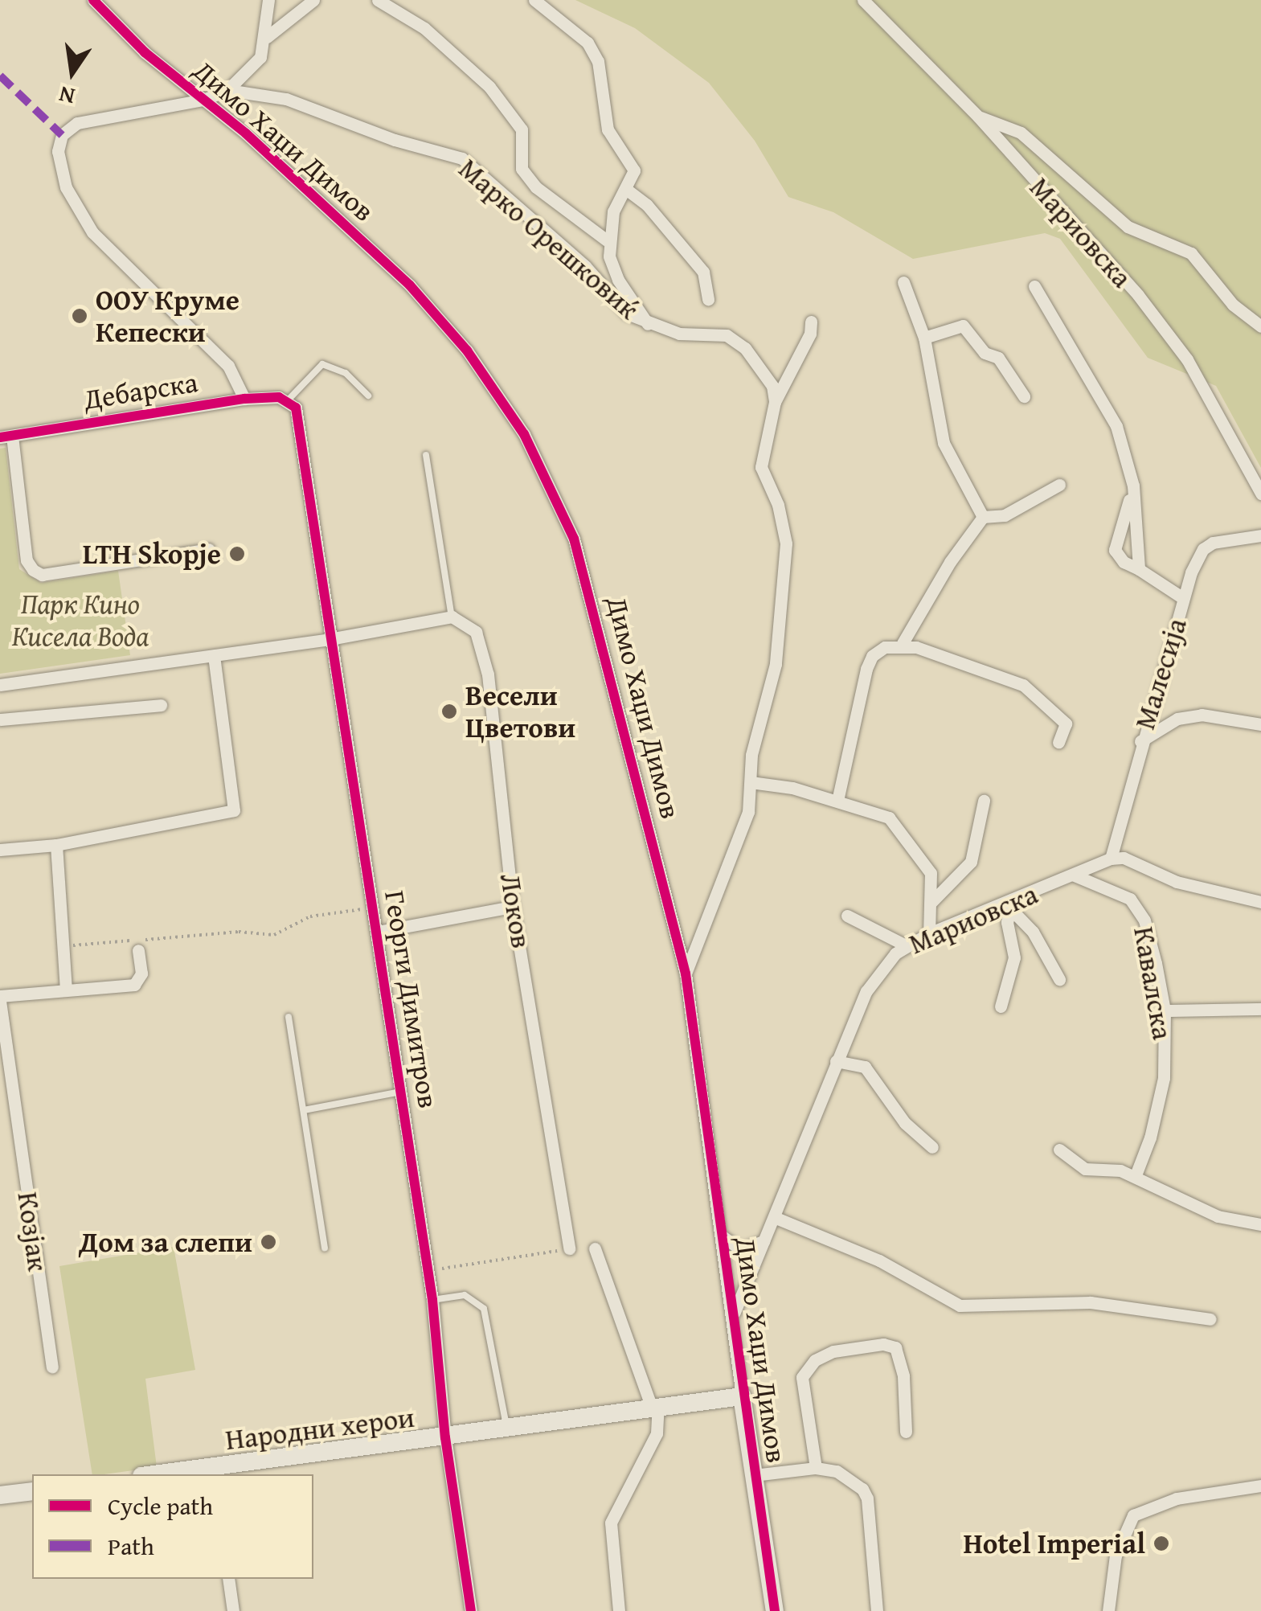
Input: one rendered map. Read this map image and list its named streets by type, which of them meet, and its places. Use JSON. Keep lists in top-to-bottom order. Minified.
{"streets":{"street":["Димо Хаџи Димов","Мариовска","Марко Орешковиќ","Дебарска","Малесија","Локов","Кавалска","Георги Димитров","Козјак","Народни херои"]},"crossings":[["Димо Хаџи Димов","Мариовска"],["Димо Хаџи Димов","Дебарска"],["Димо Хаџи Димов","Народни херои"],["Мариовска","Малесија"],["Мариовска","Кавалска"],["Дебарска","Георги Димитров"],["Георги Димитров","Народни херои"]],"parks":["Парк Кино Кисела Вода"],"places":["ООУ Круме Кепески","LTH Skopje","Весели Цветови","Дом за слепи","Hotel Imperial"],"legend":["Cycle path","Path"],"north":"bottom"}
